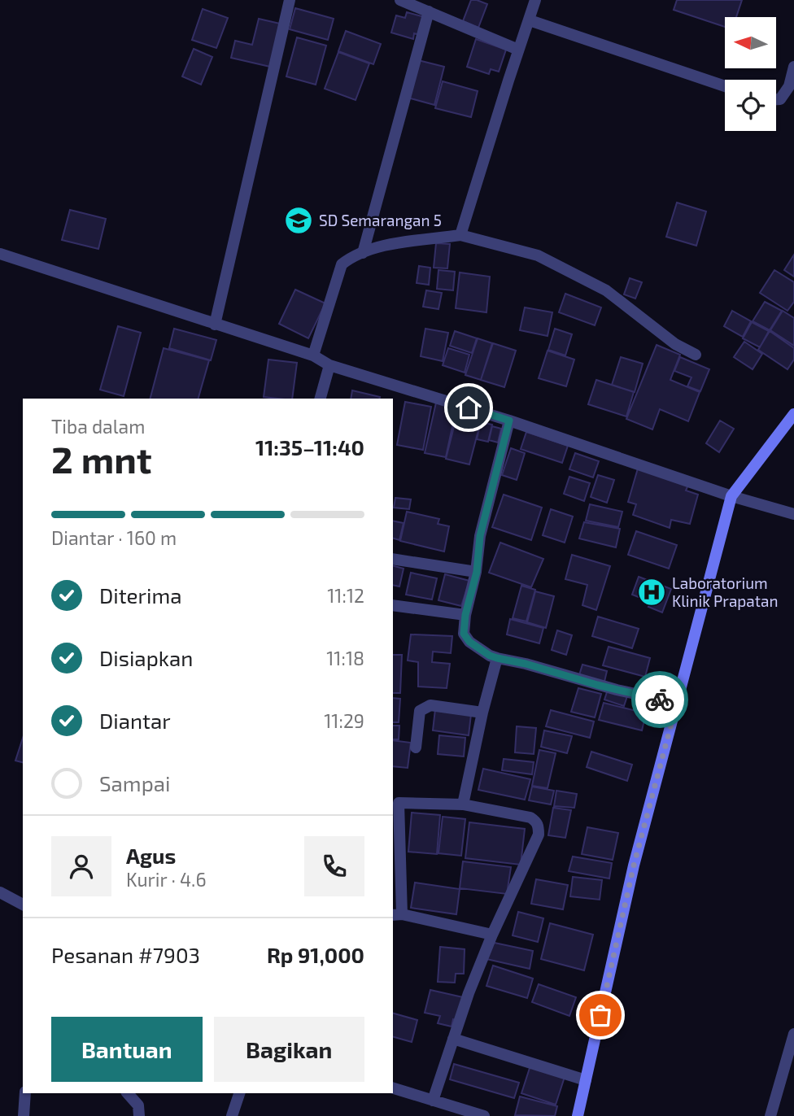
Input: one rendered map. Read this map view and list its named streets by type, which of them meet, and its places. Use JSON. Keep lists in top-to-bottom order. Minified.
{"places":{"school or university":["SD Semarangan 5"],"hospital":["Laboratorium Klinik Prapatan"]},"north":"left","page":{"heading":["2 mnt","Tiba dalam","11:35–11:40"],"panel":["Agus","Kurir · 4.6","Pesanan #7903","Rp 91,000"],"bar":"Diantar · 160 m","list":[["Diterima","11:12"],["Disiapkan","11:18"],["Diantar","11:29"],"Sampai"],"buttons":["Bantuan","Bagikan"]}}
